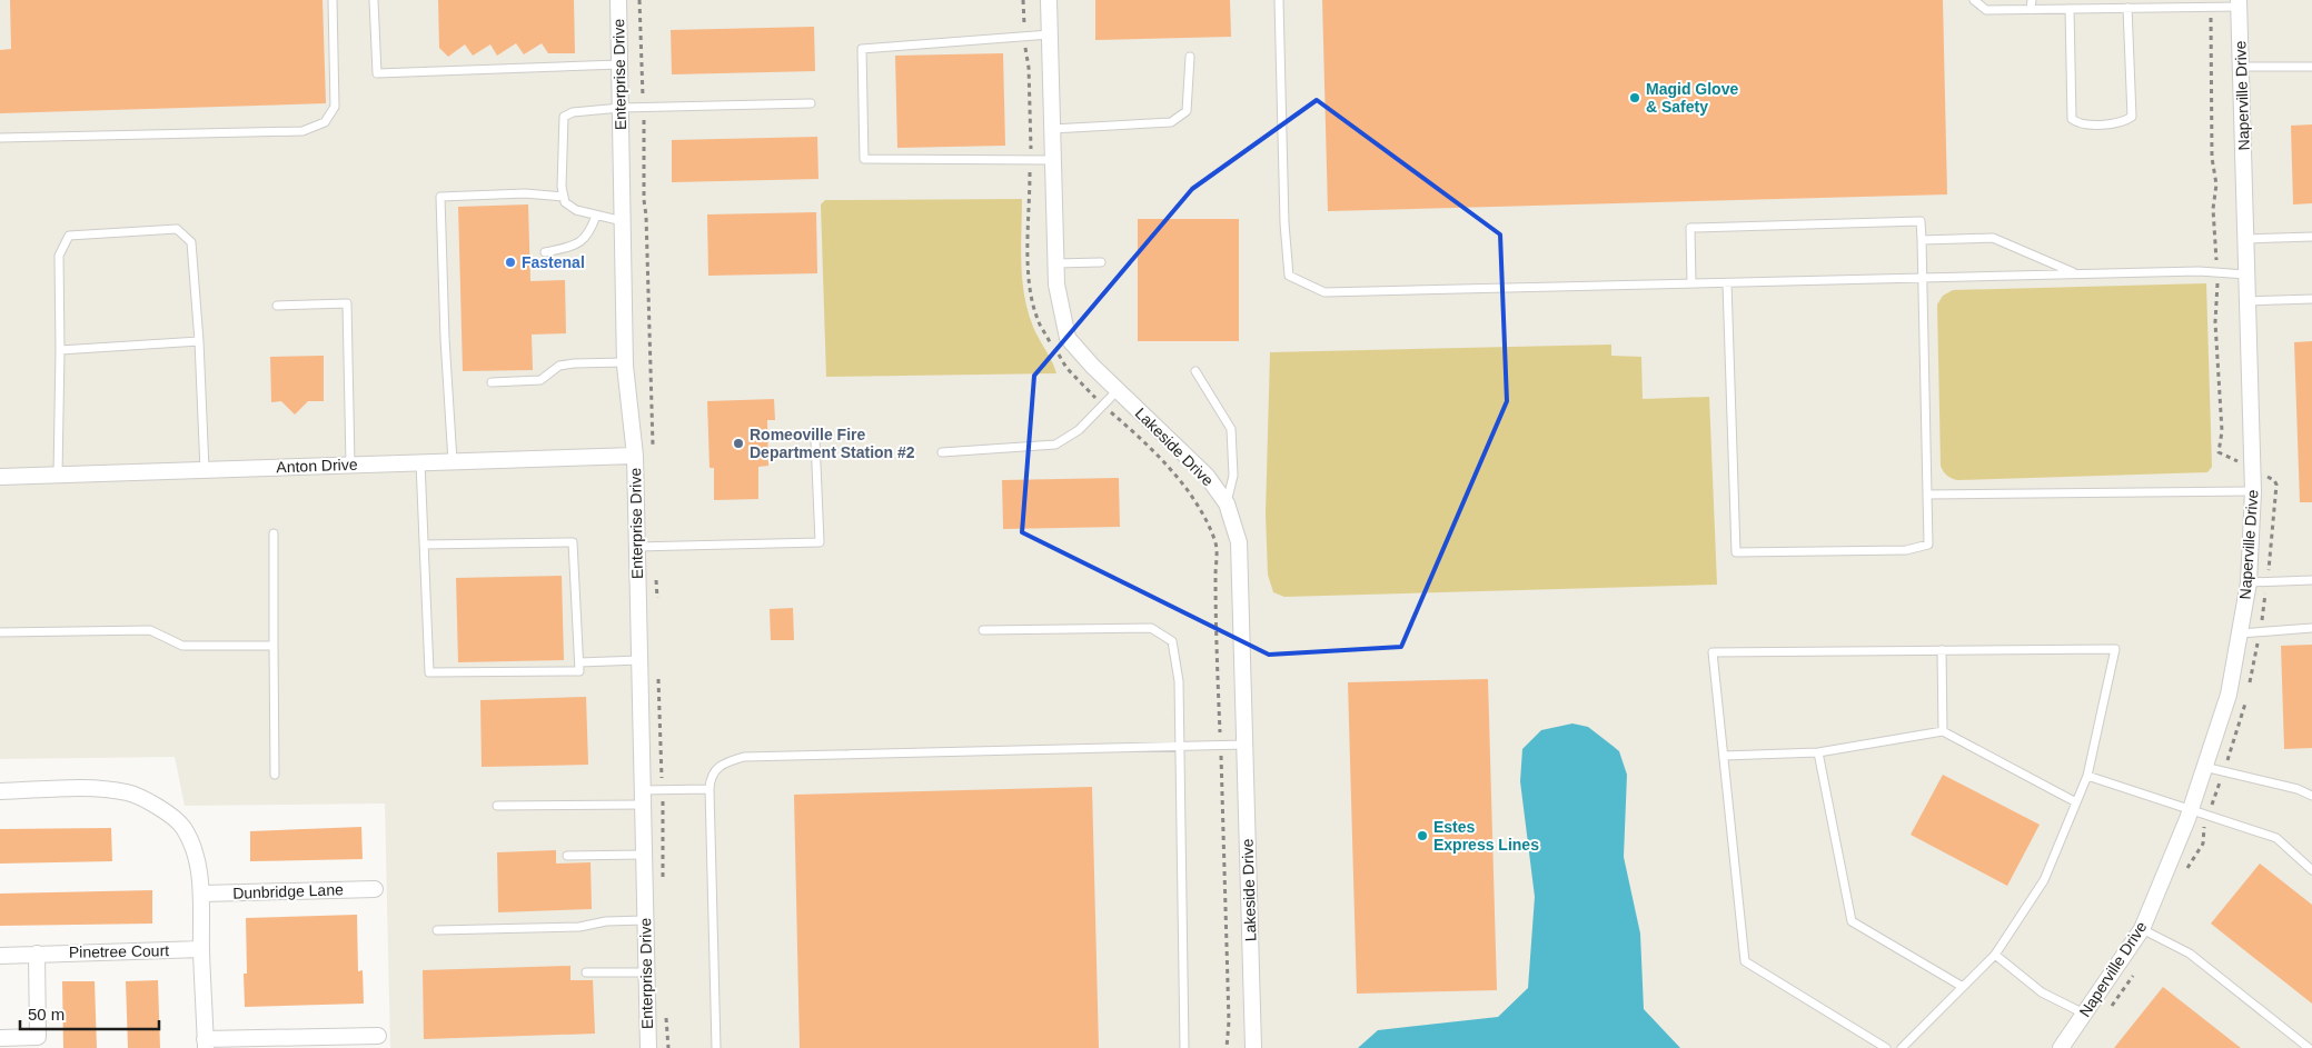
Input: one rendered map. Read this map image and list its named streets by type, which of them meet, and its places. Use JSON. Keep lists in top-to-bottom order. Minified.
{"streets":{"street":["Enterprise Drive","Naperville Drive","Lakeside Drive","Anton Drive","Dunbridge Lane","Pinetree Court"]},"crossings":[["Enterprise Drive","Anton Drive"]],"places":["Magid Glove & Safety","Fastenal","Romeoville Fire Department Station #2","Estes Express Lines"],"scale_bar":"50 m"}
